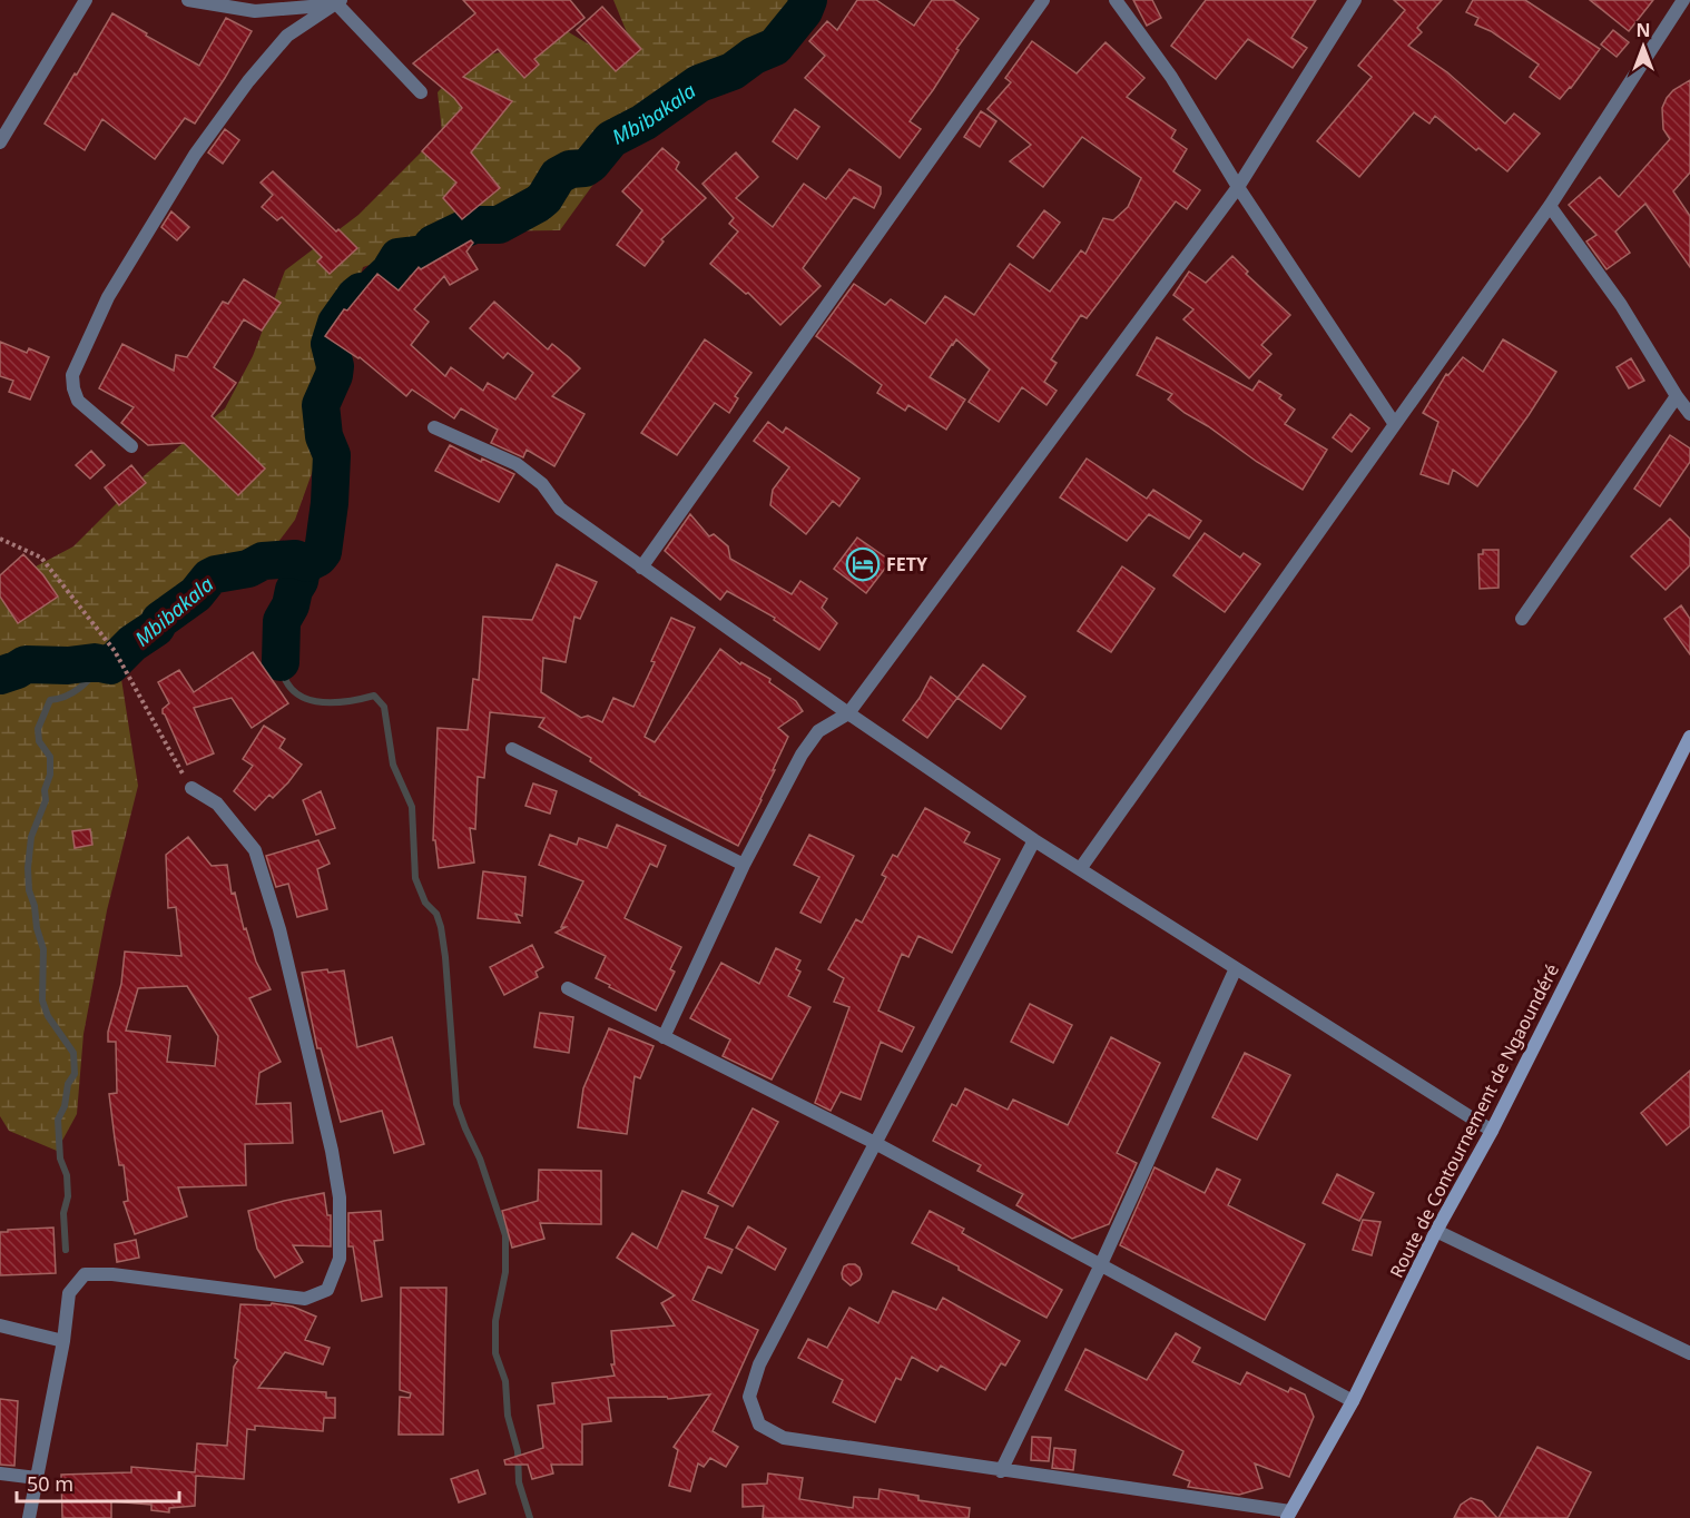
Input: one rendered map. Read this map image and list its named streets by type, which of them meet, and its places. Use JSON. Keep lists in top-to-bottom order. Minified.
{"streets":{"street":["Route de Contournement de Ngaoundéré"]},"water":["Mbibakala"],"places":{"hotel":["FETY"]},"scale_bar":"50 m","north":"top"}
